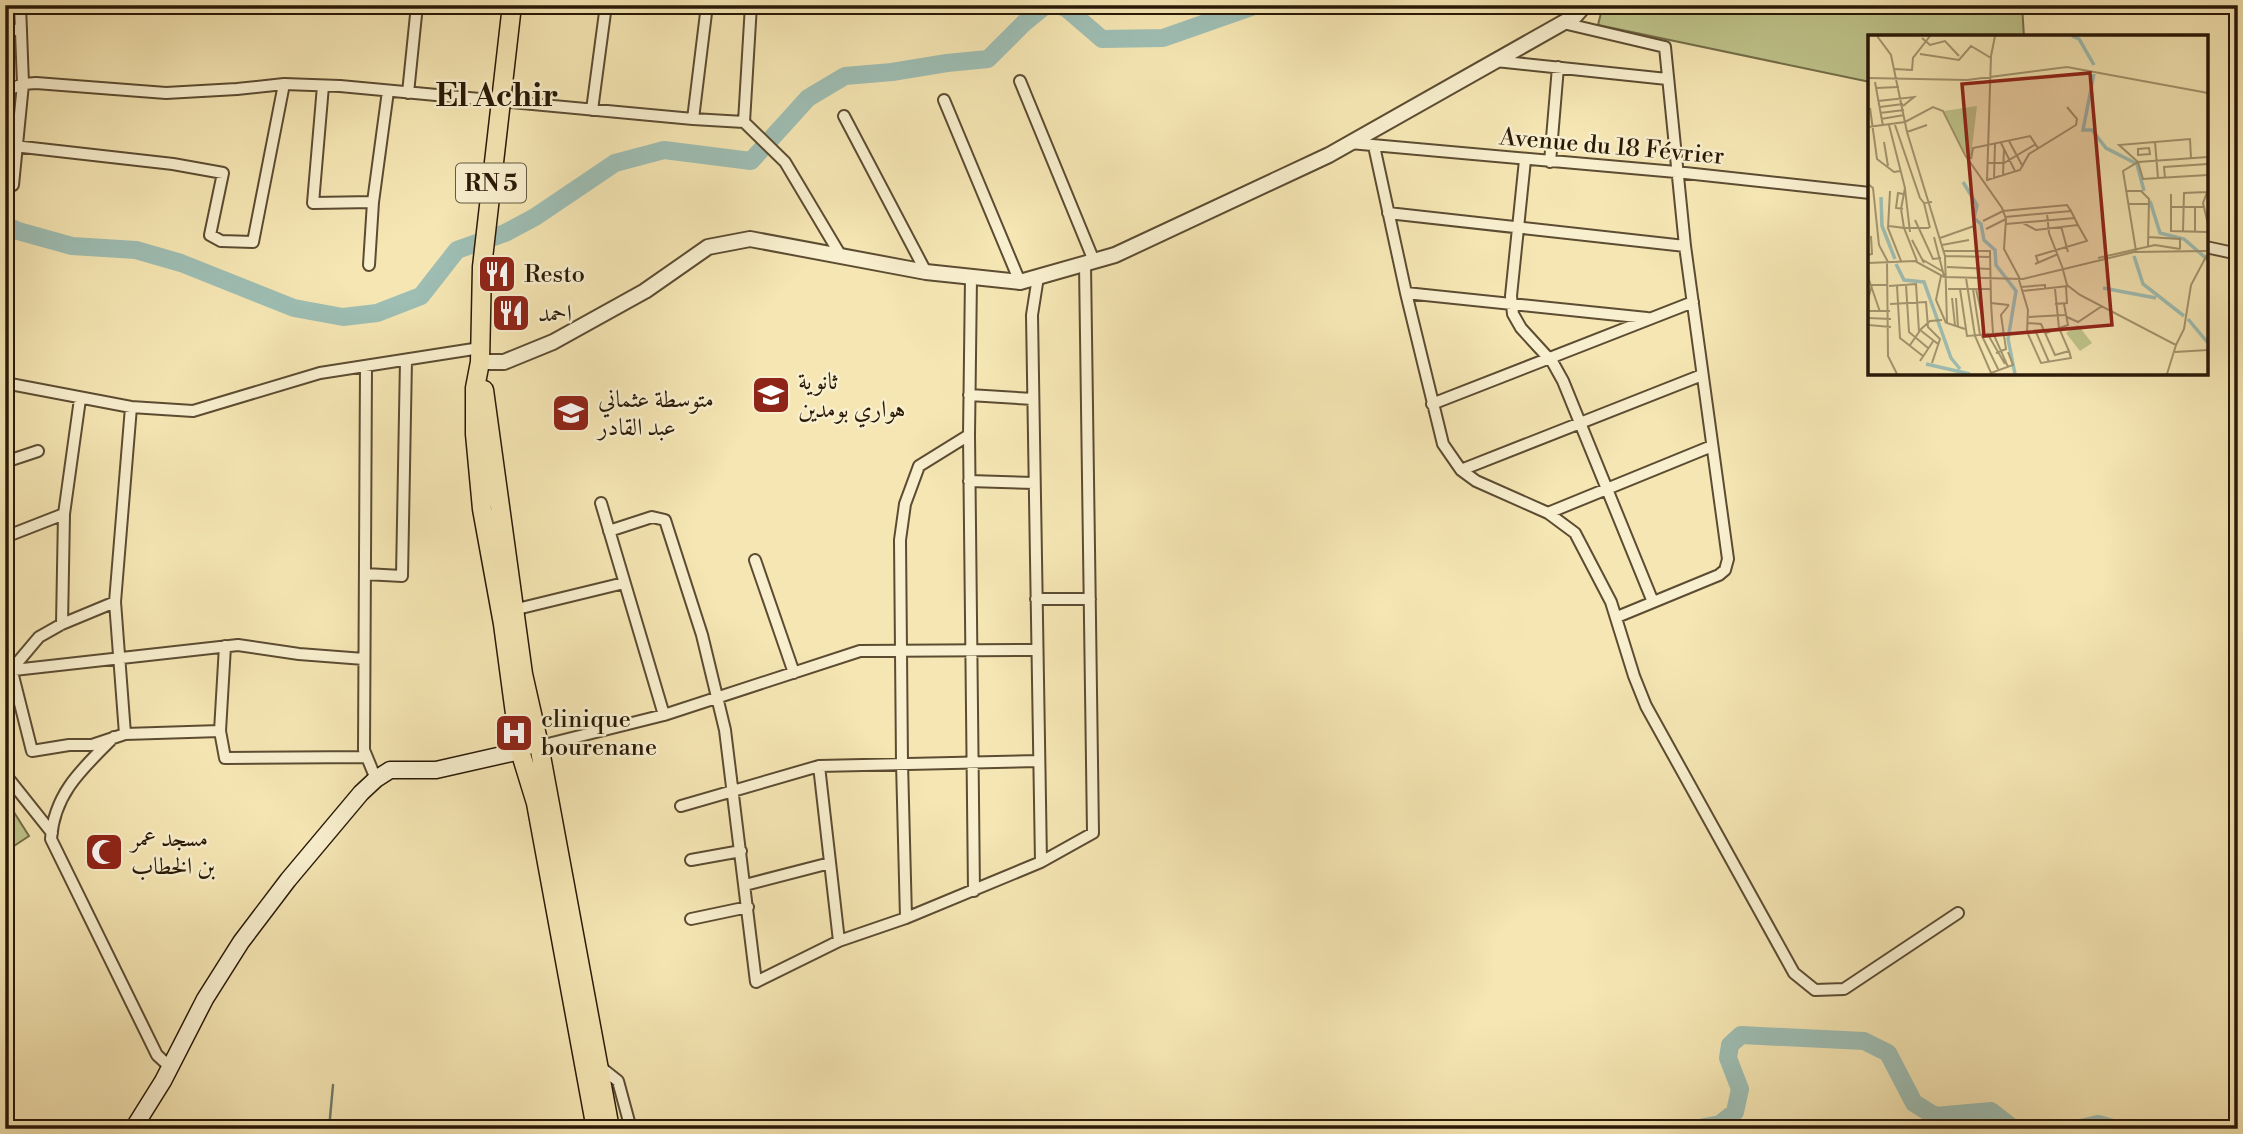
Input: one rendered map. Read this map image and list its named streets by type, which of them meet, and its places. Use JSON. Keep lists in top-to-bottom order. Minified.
{"streets":{"main road":["RN 5"],"street":["Avenue du 18 Février"]},"districts":["El Achir"],"places":{"restaurant":["Resto","احمد"],"school or university":["ثانوية هواري بومدين","متوسطة عثماني عبد القادر"],"hospital":["clinique bourenane"],"mosque":["مسجد عمر بن الخطاب"]}}
